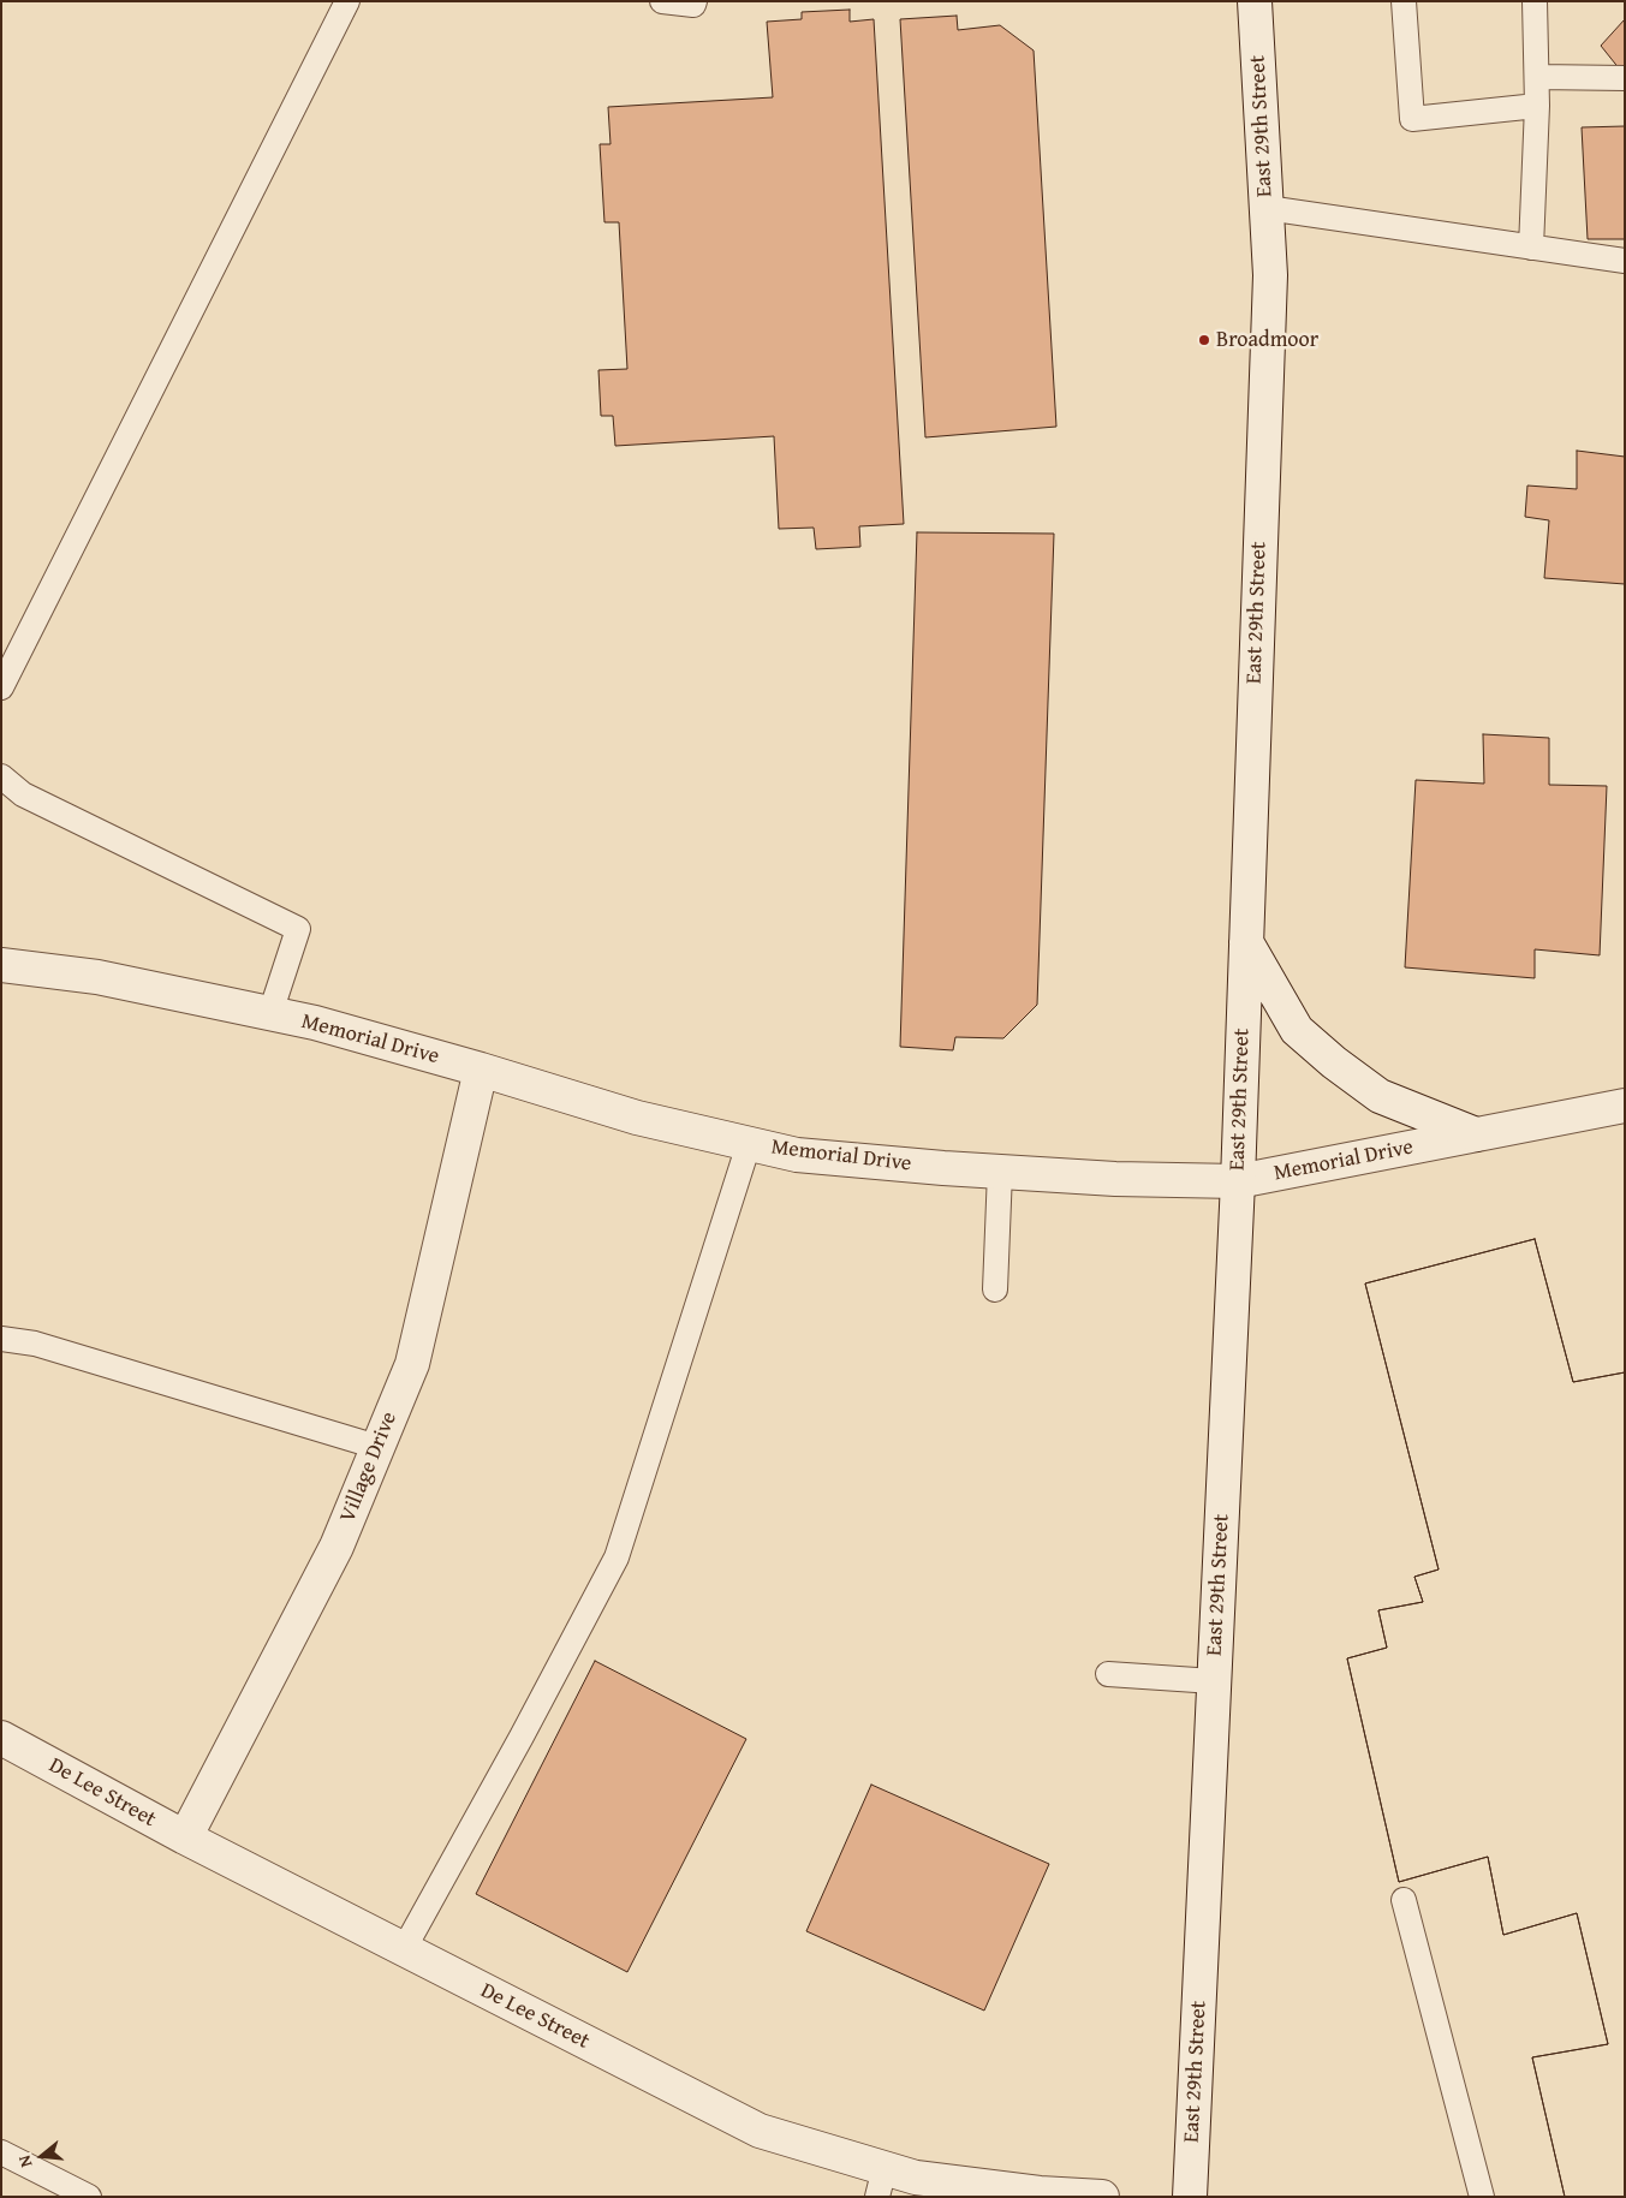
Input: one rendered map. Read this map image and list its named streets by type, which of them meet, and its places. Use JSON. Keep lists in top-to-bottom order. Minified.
{"streets":{"street":["East 29th Street","Memorial Drive","Village Drive","De Lee Street"]},"crossings":[["East 29th Street","Memorial Drive"],["Memorial Drive","Village Drive"],["Village Drive","De Lee Street"]],"places":["Broadmoor"],"north":"left"}
